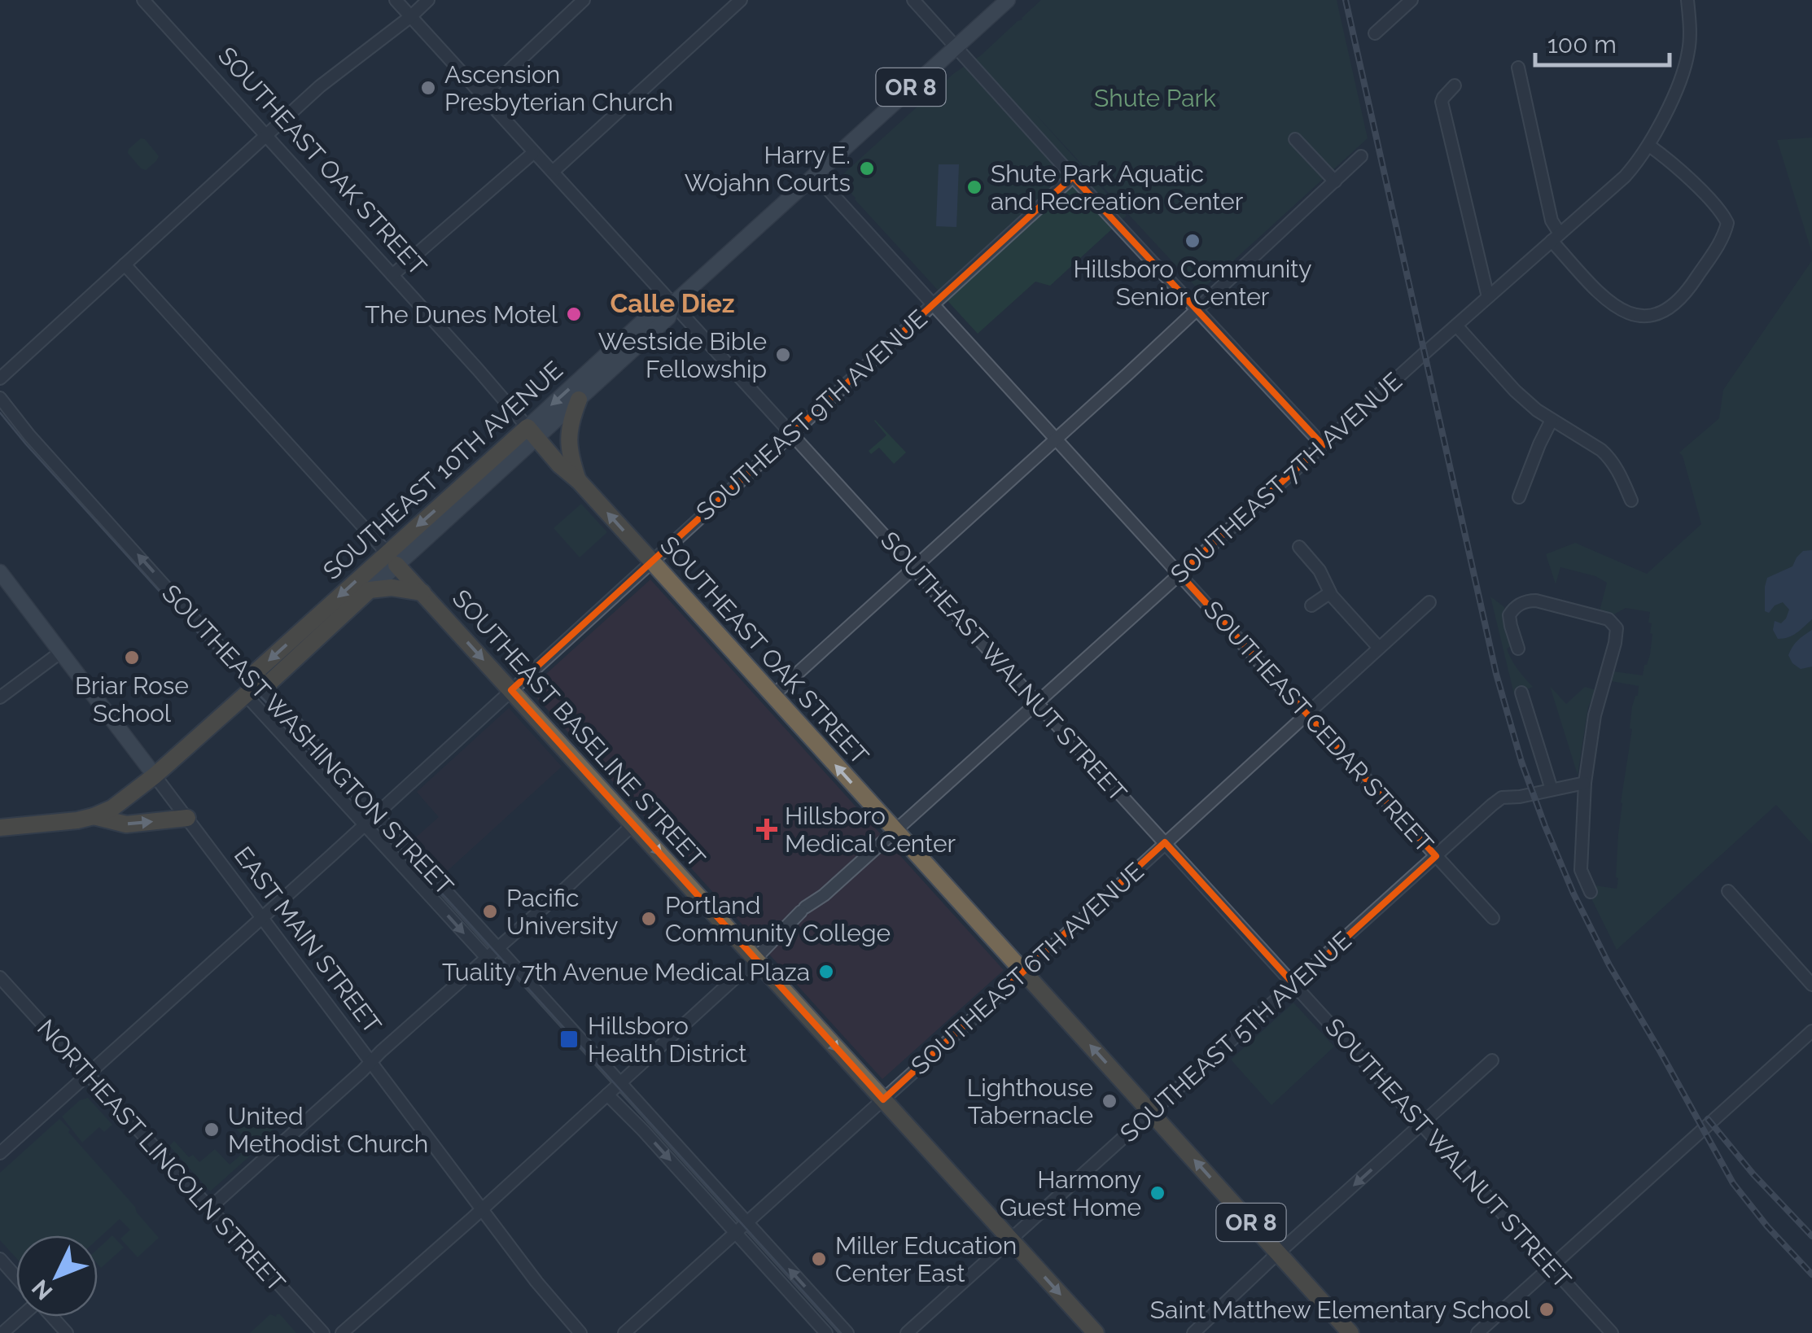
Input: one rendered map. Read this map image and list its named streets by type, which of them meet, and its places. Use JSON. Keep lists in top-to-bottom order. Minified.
{"streets":{"highway":["OR 8","SOUTHEAST OAK STREET","SOUTHEAST 10TH AVENUE","SOUTHEAST BASELINE STREET"],"main road":["EAST MAIN STREET"],"street":["SOUTHEAST 9TH AVENUE","SOUTHEAST 7TH AVENUE","SOUTHEAST WALNUT STREET","SOUTHEAST CEDAR STREET","SOUTHEAST WASHINGTON STREET","SOUTHEAST 6TH AVENUE","SOUTHEAST 5TH AVENUE","NORTHEAST LINCOLN STREET"]},"crossings":[["OR 8","SOUTHEAST OAK STREET"],["OR 8","SOUTHEAST 10TH AVENUE"],["SOUTHEAST OAK STREET","SOUTHEAST 9TH AVENUE"],["SOUTHEAST OAK STREET","SOUTHEAST 10TH AVENUE"],["SOUTHEAST OAK STREET","SOUTHEAST 7TH AVENUE"],["SOUTHEAST OAK STREET","SOUTHEAST 6TH AVENUE"],["SOUTHEAST OAK STREET","SOUTHEAST 5TH AVENUE"],["SOUTHEAST 9TH AVENUE","SOUTHEAST WALNUT STREET"],["SOUTHEAST 9TH AVENUE","SOUTHEAST CEDAR STREET"],["SOUTHEAST 9TH AVENUE","SOUTHEAST BASELINE STREET"],["SOUTHEAST 9TH AVENUE","SOUTHEAST WASHINGTON STREET"],["SOUTHEAST 9TH AVENUE","EAST MAIN STREET"],["SOUTHEAST 9TH AVENUE","NORTHEAST LINCOLN STREET"],["SOUTHEAST 10TH AVENUE","SOUTHEAST WALNUT STREET"],["SOUTHEAST 10TH AVENUE","SOUTHEAST CEDAR STREET"],["SOUTHEAST 10TH AVENUE","SOUTHEAST BASELINE STREET"],["SOUTHEAST 10TH AVENUE","SOUTHEAST WASHINGTON STREET"],["SOUTHEAST 10TH AVENUE","EAST MAIN STREET"],["SOUTHEAST 7TH AVENUE","SOUTHEAST WALNUT STREET"],["SOUTHEAST 7TH AVENUE","SOUTHEAST CEDAR STREET"],["SOUTHEAST 7TH AVENUE","SOUTHEAST BASELINE STREET"],["SOUTHEAST 7TH AVENUE","SOUTHEAST WASHINGTON STREET"],["SOUTHEAST 7TH AVENUE","EAST MAIN STREET"],["SOUTHEAST WALNUT STREET","SOUTHEAST 6TH AVENUE"],["SOUTHEAST WALNUT STREET","SOUTHEAST 5TH AVENUE"],["SOUTHEAST CEDAR STREET","SOUTHEAST 6TH AVENUE"],["SOUTHEAST CEDAR STREET","SOUTHEAST 5TH AVENUE"],["SOUTHEAST BASELINE STREET","SOUTHEAST 6TH AVENUE"],["SOUTHEAST BASELINE STREET","SOUTHEAST 5TH AVENUE"],["SOUTHEAST WASHINGTON STREET","SOUTHEAST 6TH AVENUE"]],"one_way":["SOUTHEAST OAK STREET","SOUTHEAST BASELINE STREET"],"districts":["Calle Diez"],"parks":["Shute Park"],"places":{"other":["Ascension Presbyterian Church","Harry E. Wojahn Courts","Shute Park Aquatic and Recreation Center","Hillsboro Community Senior Center","The Dunes Motel","Westside Bible Fellowship","Briar Rose School","Pacific University","Portland Community College","Tuality 7th Avenue Medical Plaza","Lighthouse Tabernacle","United Methodist Church","Harmony Guest Home","Miller Education Center East","Saint Matthew Elementary School"],"health":["Hillsboro Medical Center"],"transit":["Hillsboro Health District"]},"scale_bar":"100 m","north":"bottom left"}
